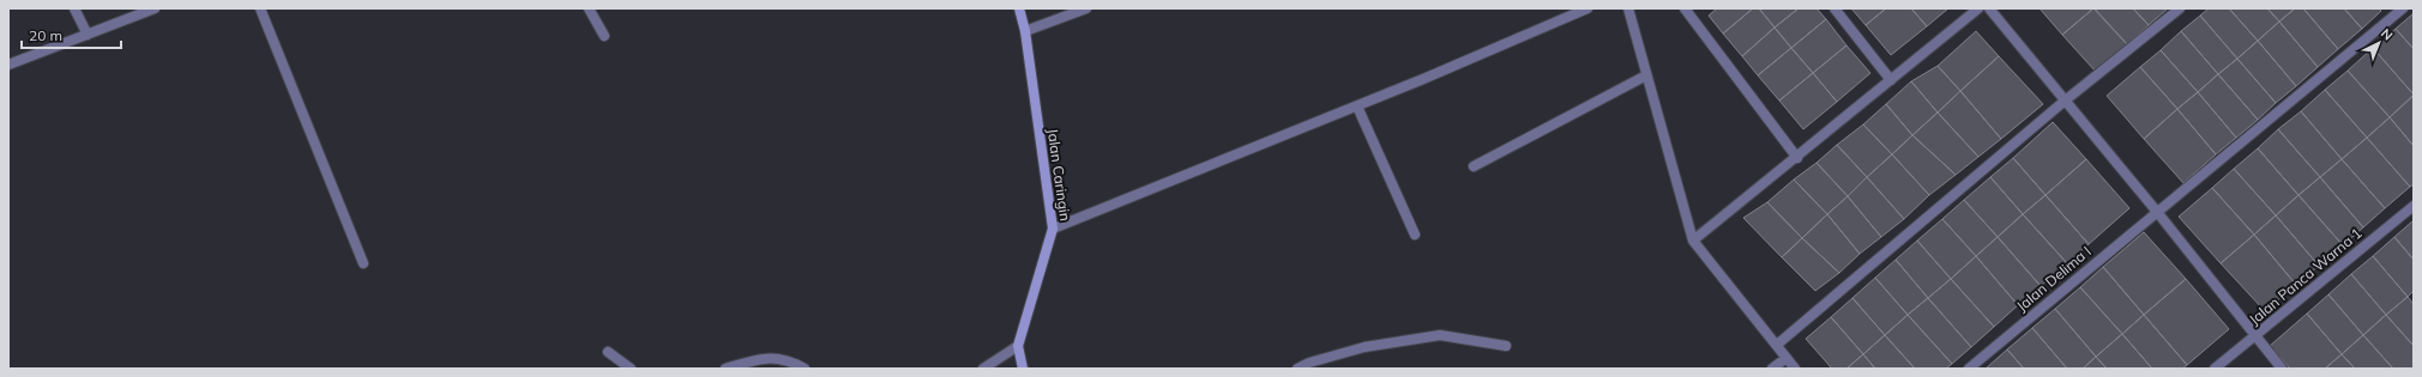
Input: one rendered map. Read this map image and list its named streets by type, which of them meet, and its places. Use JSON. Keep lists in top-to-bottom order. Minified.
{"streets":{"street":["Jalan Caringin","Jalan Panca Warna 1","Jalan Delima I"]},"scale_bar":"20 m","north":"top right"}
